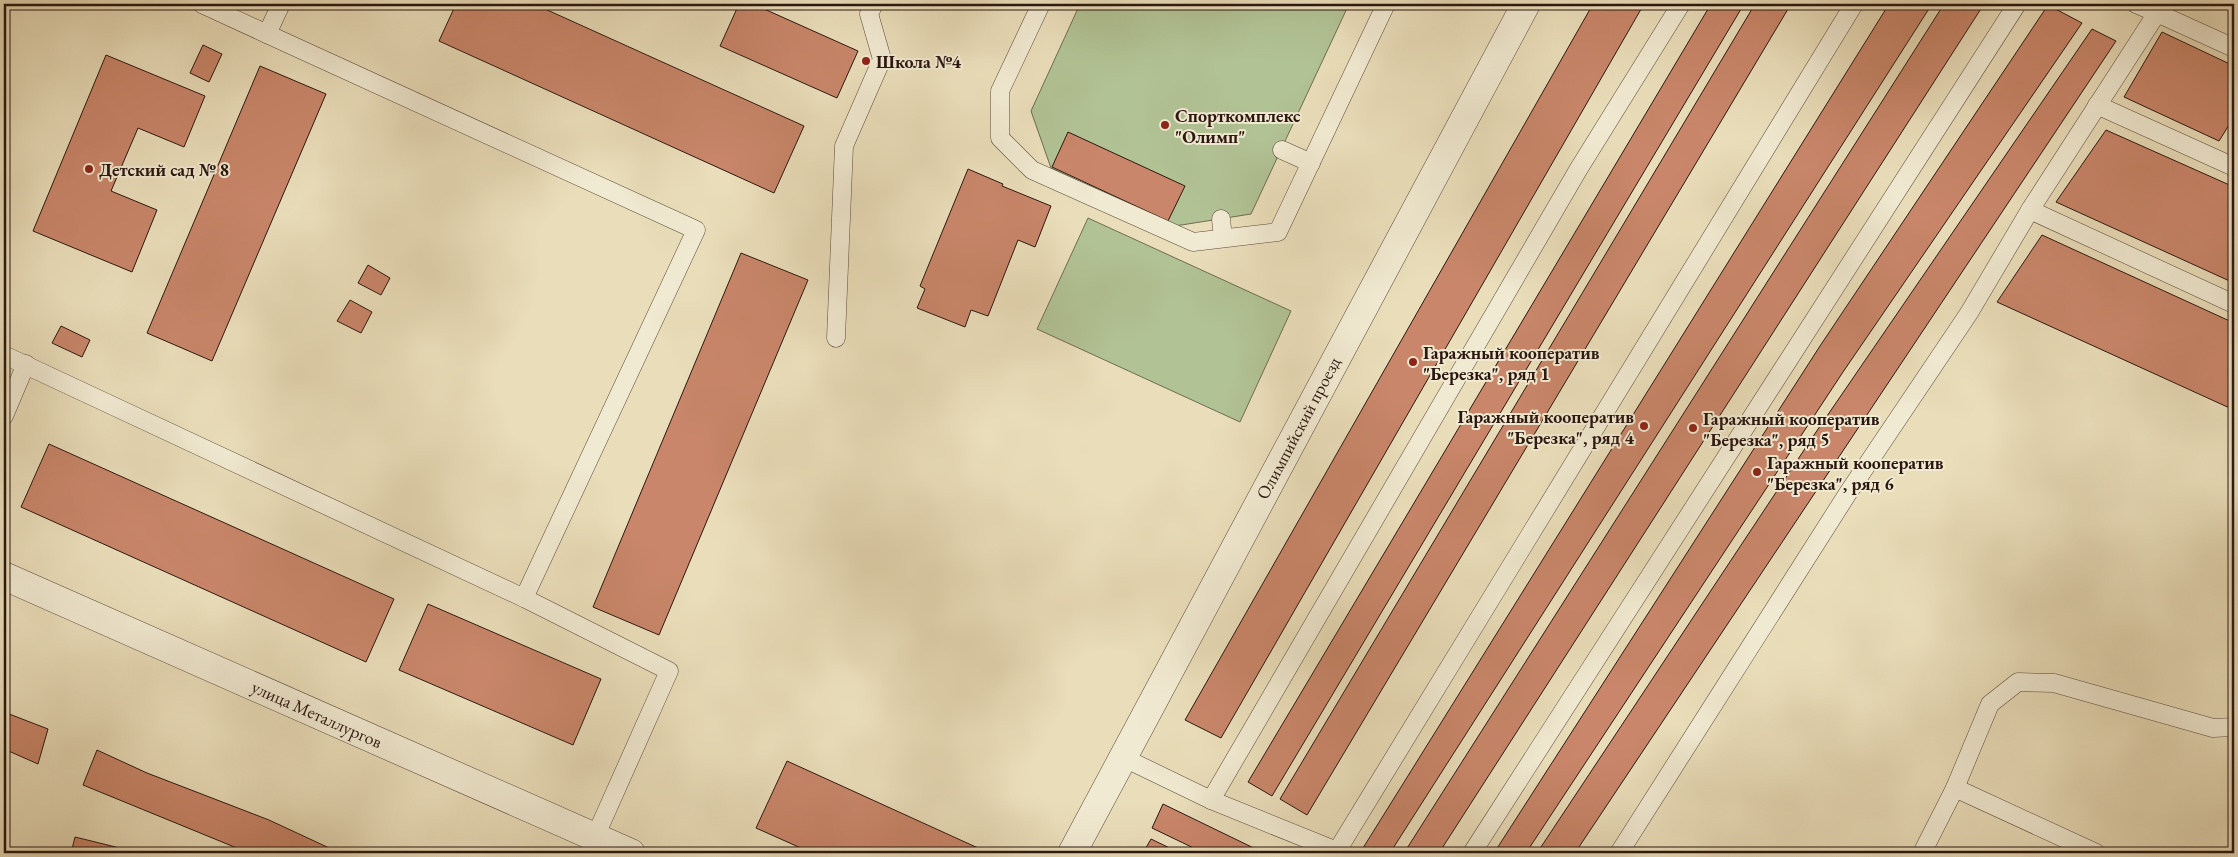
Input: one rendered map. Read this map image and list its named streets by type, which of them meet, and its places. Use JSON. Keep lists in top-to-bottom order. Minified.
{"streets":{"street":["Олимпийский проезд","улица Металлургов"]},"places":["Школа №4","Спорткомплекс \"Олимп\"","Детский сад № 8","Гаражный кооператив \"Березка\", ряд 1","Гаражный кооператив \"Березка\", ряд 4","Гаражный кооператив \"Березка\", ряд 5","Гаражный кооператив \"Березка\", ряд 6"]}
